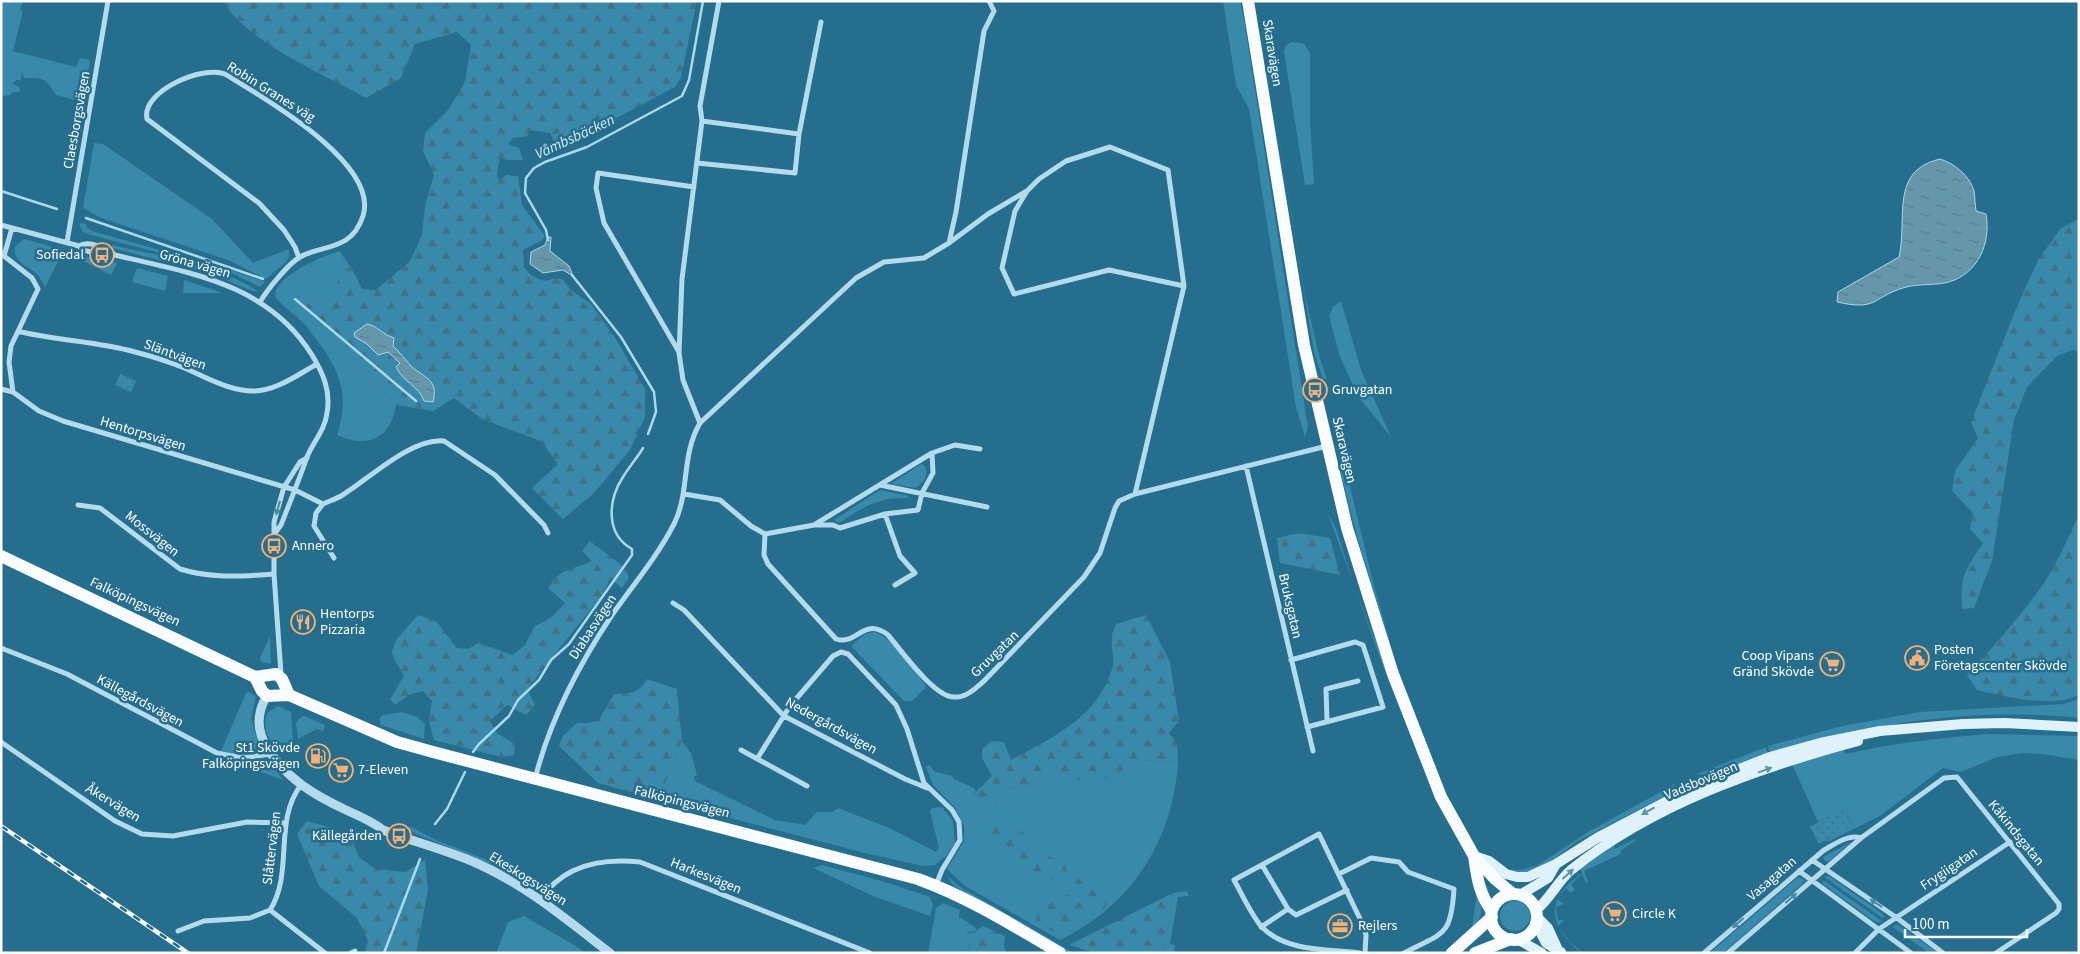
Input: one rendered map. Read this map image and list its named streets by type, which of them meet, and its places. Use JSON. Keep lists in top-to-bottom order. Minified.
{"streets":{"main road":["Skaravägen","Falköpingsvägen","Vadsbovägen"],"street":["Robin Granes väg","Claesborgsvägen","Gröna vägen","Släntvägen","Hentorpsvägen","Mossvägen","Bruksgatan","Diabasvägen","Gruvgatan","Källegårdsvägen","Nedergårdsvägen","Åkervägen","Kåkindsgatan","Slåttervägen","Frygiigatan","Harkesvägen","Ekeskogsvägen","Vasagatan"]},"crossings":[["Skaravägen","Gruvgatan"],["Skaravägen","Vadsbovägen"],["Robin Granes väg","Gröna vägen"],["Claesborgsvägen","Gröna vägen"],["Gröna vägen","Släntvägen"],["Gröna vägen","Hentorpsvägen"],["Gröna vägen","Mossvägen"],["Gröna vägen","Falköpingsvägen"],["Gröna vägen","Ekeskogsvägen"],["Falköpingsvägen","Diabasvägen"],["Falköpingsvägen","Ekeskogsvägen"],["Bruksgatan","Gruvgatan"],["Källegårdsvägen","Ekeskogsvägen"],["Åkervägen","Slåttervägen"],["Kåkindsgatan","Frygiigatan"],["Kåkindsgatan","Vasagatan"],["Slåttervägen","Ekeskogsvägen"],["Harkesvägen","Ekeskogsvägen"]],"water":["Våmbsbäcken"],"places":{"bus stop":["Sofiedal","Gruvgatan","Annero","Källegården"],"restaurant":["Hentorps Pizzaria"],"public building":["Posten Företagscenter Skövde"],"supermarket":["Coop Vipans Gränd Skövde","7-Eleven","Circle K"],"fuel station":["St1 Skövde Falköpingsvägen"],"office":["Rejlers"]},"scale_bar":"100 m"}
